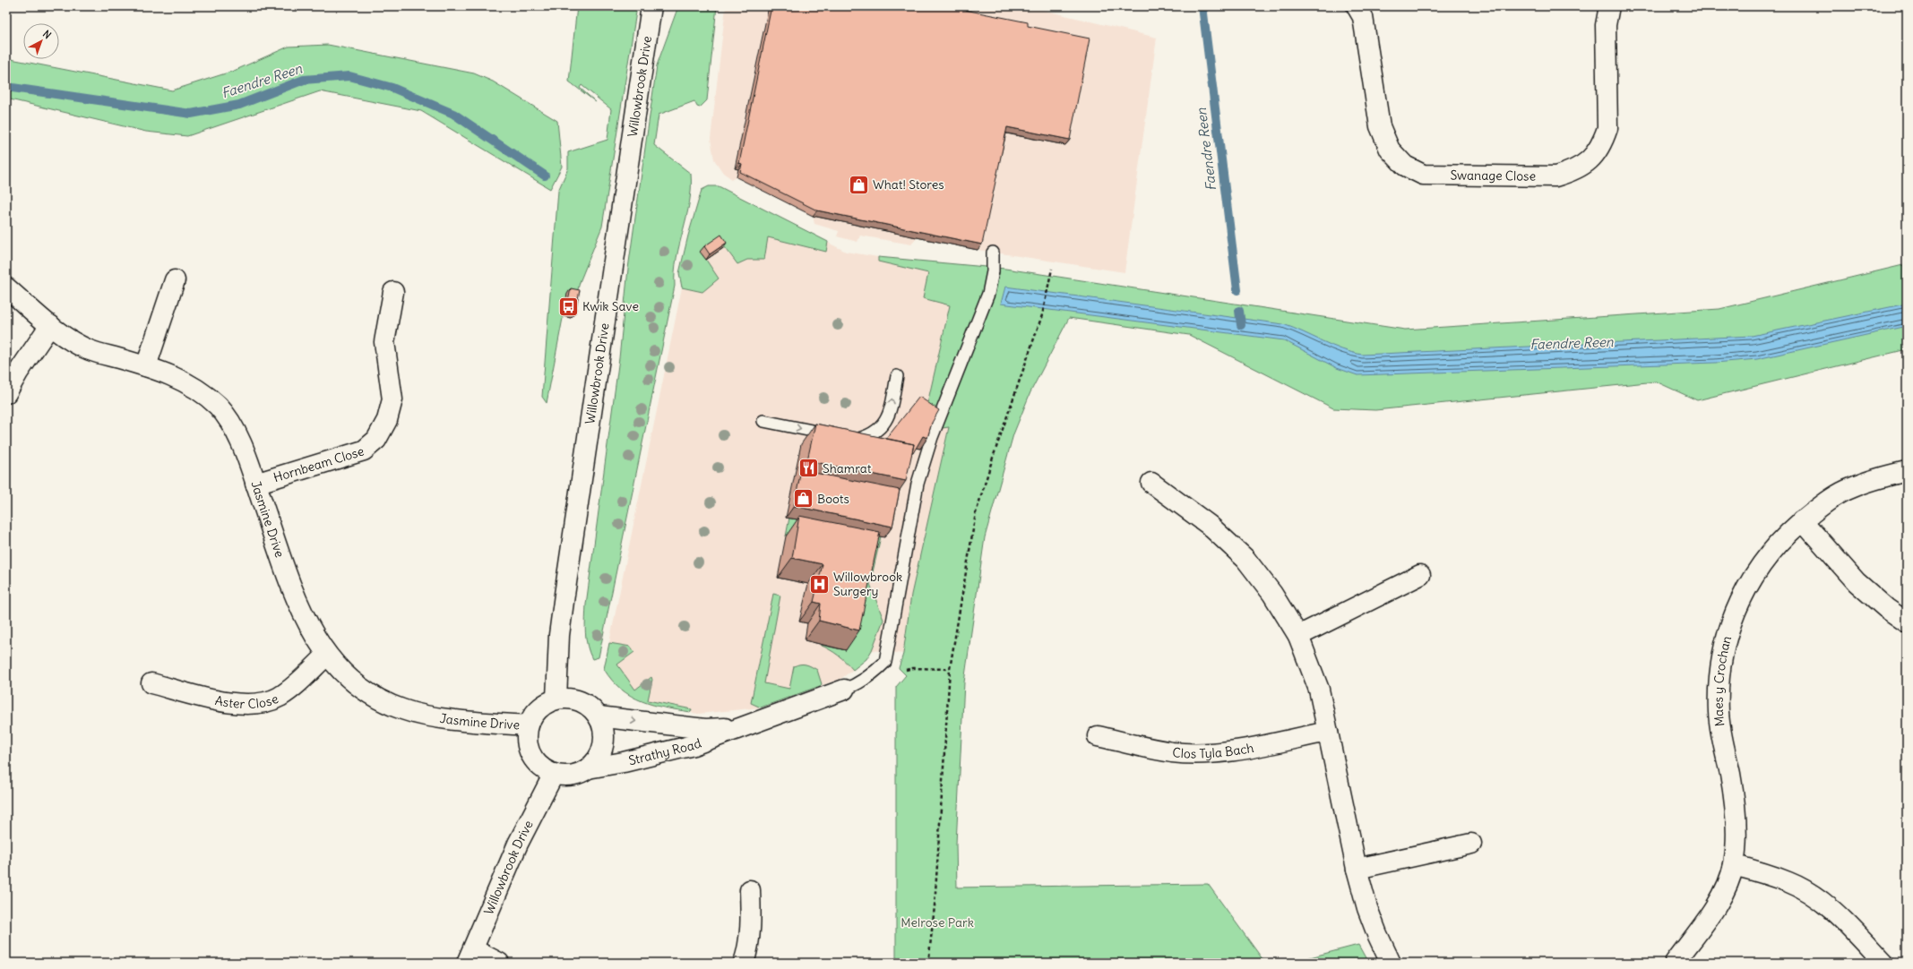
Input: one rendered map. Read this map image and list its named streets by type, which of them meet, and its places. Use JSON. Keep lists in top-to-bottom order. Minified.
{"streets":{"street":["Willowbrook Drive","Swanage Close","Hornbeam Close","Jasmine Drive","Maes y Crochan","Aster Close","Clos Tyla Bach","Strathy Road"]},"crossings":[["Willowbrook Drive","Jasmine Drive"],["Willowbrook Drive","Strathy Road"],["Hornbeam Close","Jasmine Drive"],["Jasmine Drive","Aster Close"],["Jasmine Drive","Strathy Road"]],"water":["Faendre Reen"],"parks":["Melrose Park"],"places":{"shop":["What! Stores","Boots"],"bus stop":["Kwik Save"],"restaurant":["Shamrat"],"hospital":["Willowbrook Surgery"]},"north":"top right"}
